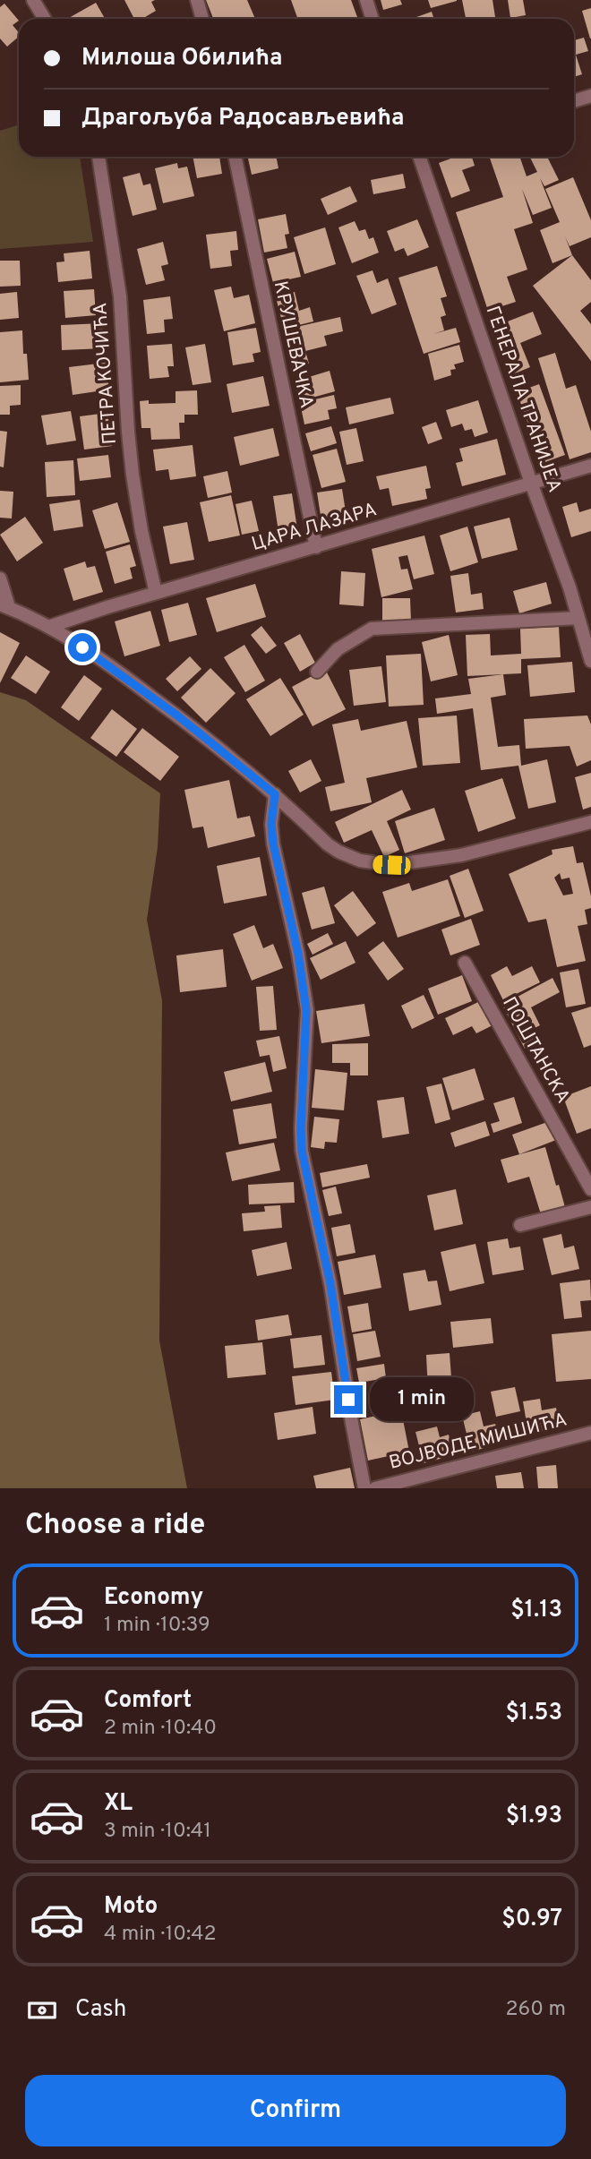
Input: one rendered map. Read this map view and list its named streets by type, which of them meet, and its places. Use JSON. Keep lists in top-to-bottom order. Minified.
{"streets":{"street":["КРУШЕВАЧКА","ПЕТРА КОЧИЋА","ГЕНЕРАЛА ТРАНИЈЕА","ЦАРА ЛАЗАРА","ПОШТАНСКА","ВОЈВОДЕ МИШИЋА"]},"crossings":[["КРУШЕВАЧКА","ЦАРА ЛАЗАРА"],["ПЕТРА КОЧИЋА","ЦАРА ЛАЗАРА"],["ГЕНЕРАЛА ТРАНИЈЕА","ЦАРА ЛАЗАРА"]],"page":{"banner":["Милоша Обилића","Драгољуба Радосављевића"],"bubble":"1 min","heading":"Choose a ride","list":[{"name":"Economy","note":"1 min · 10:39","value":"$1.13"},{"name":"Comfort","note":"2 min · 10:40","value":"$1.53"},{"name":"XL","note":"3 min · 10:41","value":"$1.93"},{"name":"Moto","note":"4 min · 10:42","value":"$0.97"}],"pay":["Cash","260 m"],"buttons":"Confirm"}}
